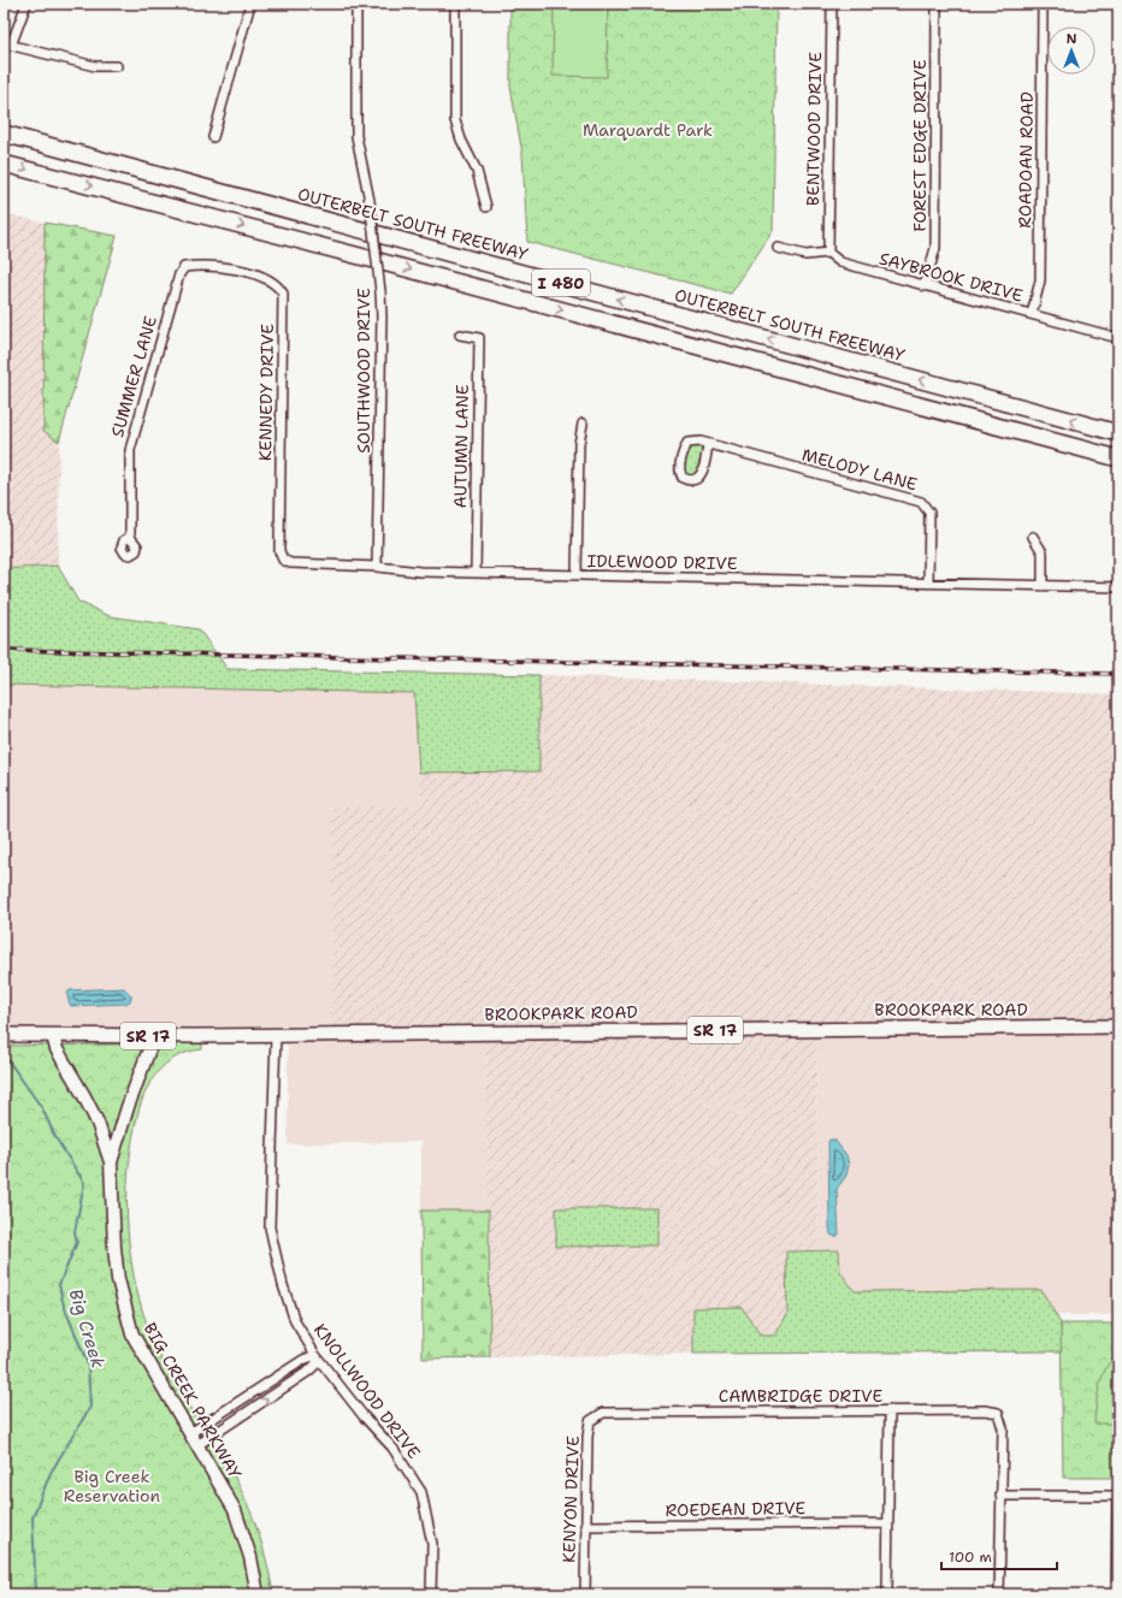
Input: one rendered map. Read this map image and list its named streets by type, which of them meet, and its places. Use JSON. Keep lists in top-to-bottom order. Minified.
{"streets":{"highway":["OUTERBELT SOUTH FREEWAY","I 480"],"main road":["BROOKPARK ROAD","SR 17"],"street":["BENTWOOD DRIVE","FOREST EDGE DRIVE","ROADOAN ROAD","SAYBROOK DRIVE","SOUTHWOOD DRIVE","SUMMER LANE","KENNEDY DRIVE","AUTUMN LANE","MELODY LANE","IDLEWOOD DRIVE","KNOLLWOOD DRIVE","CAMBRIDGE DRIVE","BIG CREEK PARKWAY","KENYON DRIVE","ROEDEAN DRIVE"]},"crossings":[["BENTWOOD DRIVE","SAYBROOK DRIVE"],["FOREST EDGE DRIVE","SAYBROOK DRIVE"],["ROADOAN ROAD","SAYBROOK DRIVE"],["SOUTHWOOD DRIVE","IDLEWOOD DRIVE"],["SUMMER LANE","KENNEDY DRIVE"],["KENNEDY DRIVE","IDLEWOOD DRIVE"],["AUTUMN LANE","IDLEWOOD DRIVE"],["MELODY LANE","IDLEWOOD DRIVE"],["BROOKPARK ROAD","KNOLLWOOD DRIVE"],["BROOKPARK ROAD","BIG CREEK PARKWAY"],["CAMBRIDGE DRIVE","KENYON DRIVE"],["KENYON DRIVE","ROEDEAN DRIVE"]],"water":["Big Creek"],"parks":["Marquardt Park","Big Creek Reservation"],"scale_bar":"100 m","north":"top"}
